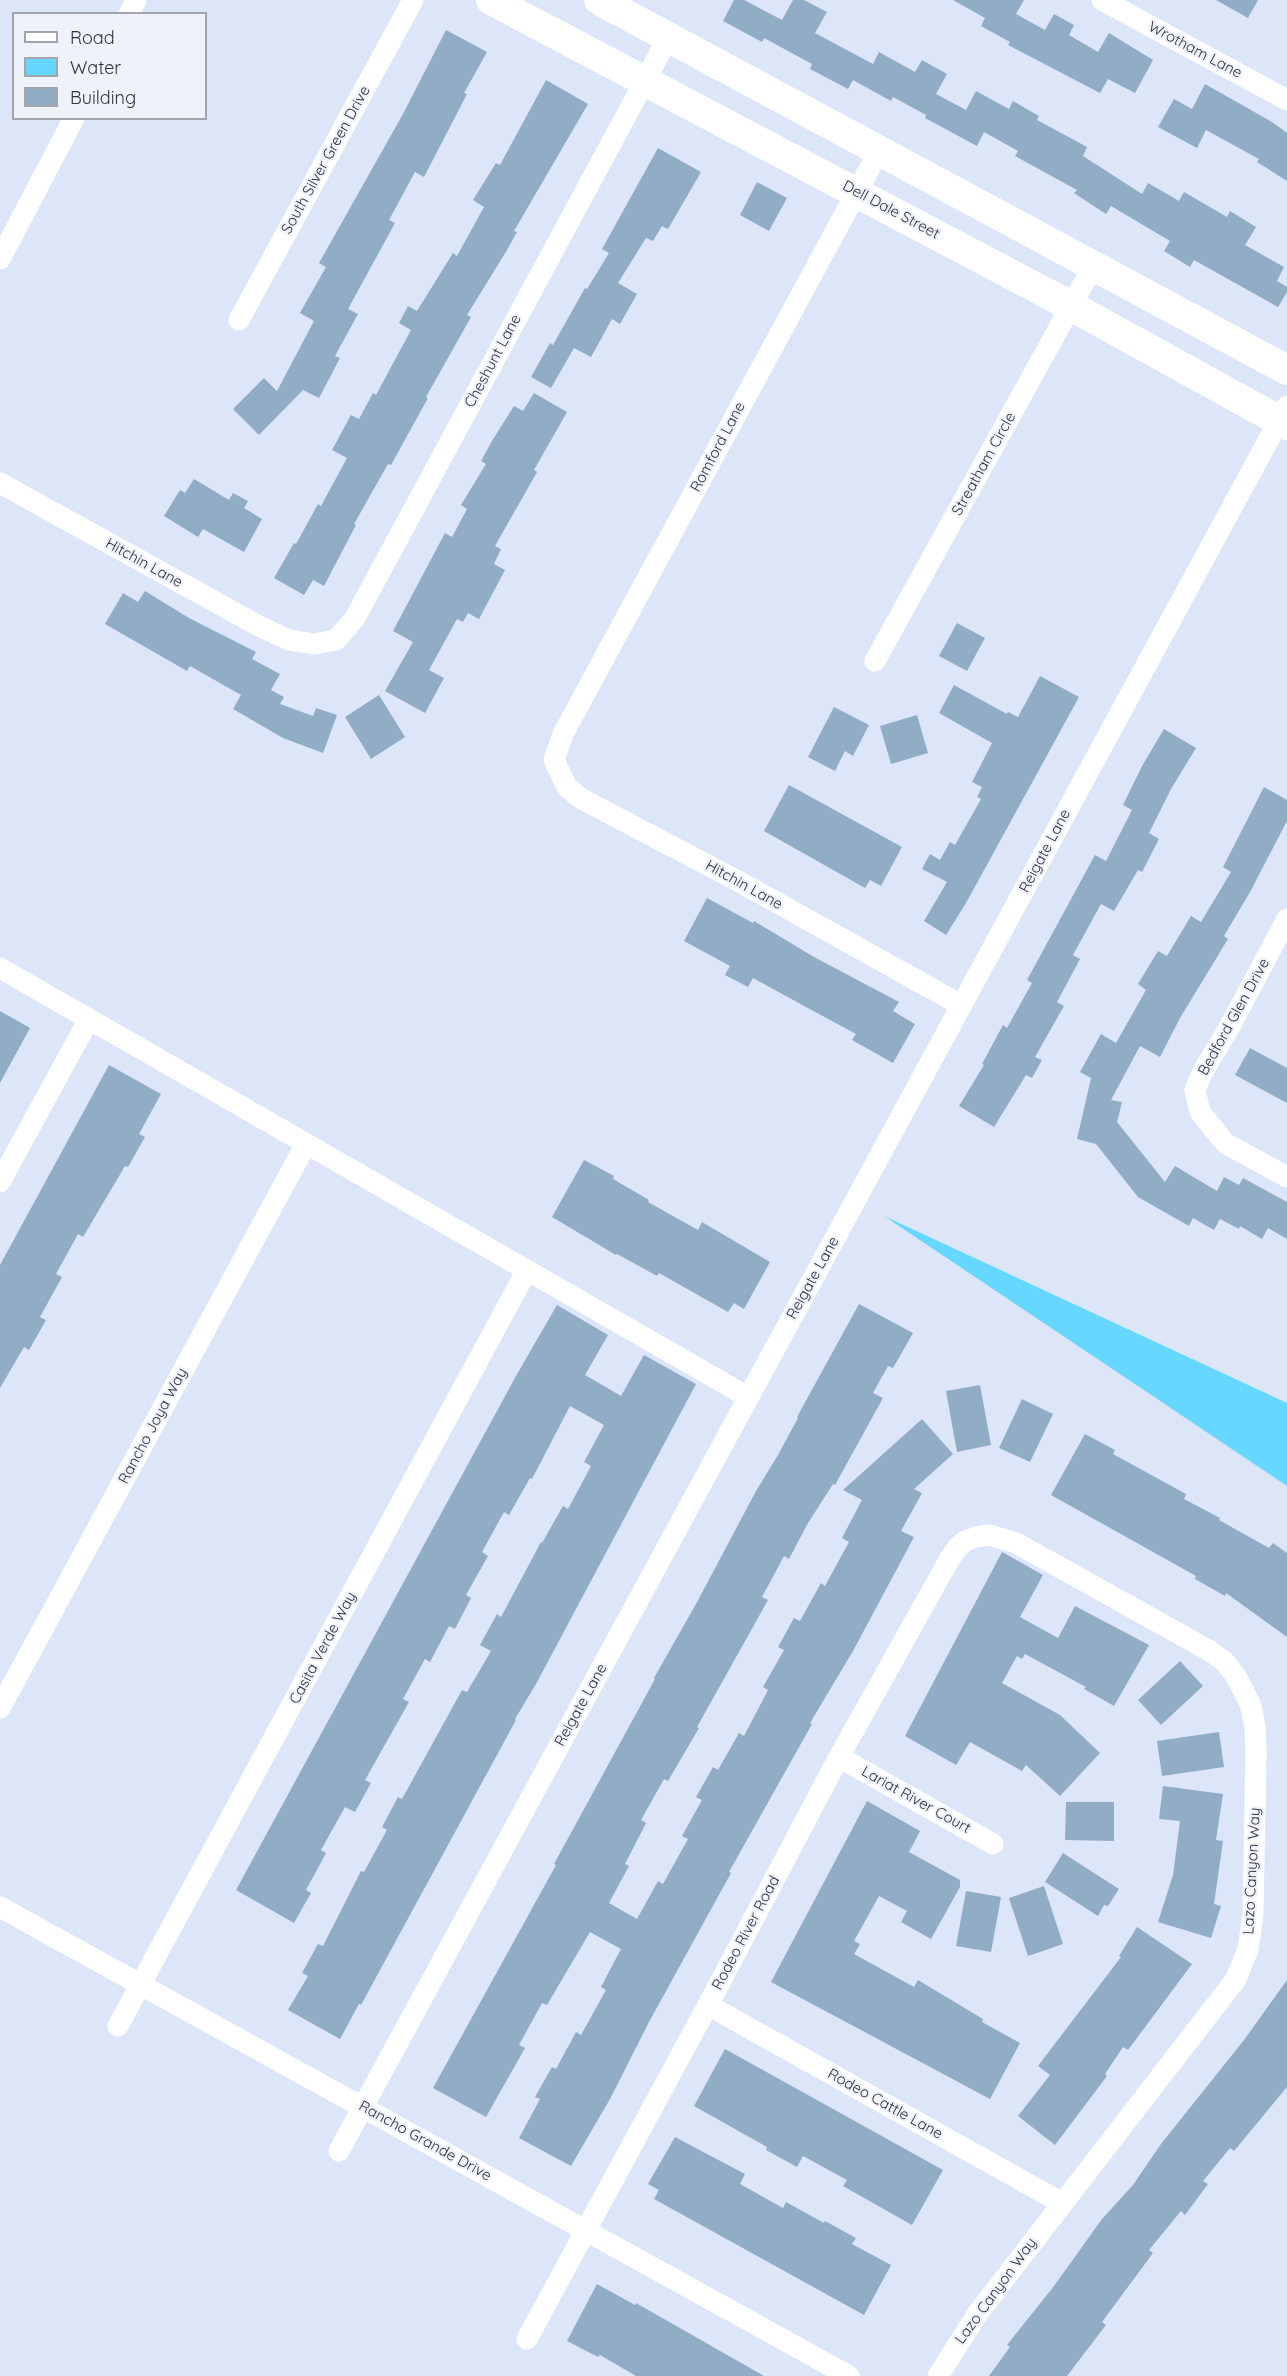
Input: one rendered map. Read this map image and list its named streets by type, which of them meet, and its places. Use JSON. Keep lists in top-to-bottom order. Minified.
{"streets":{"main road":["Dell Dale Street"],"street":["Wrotham Lane","South Silver Green Drive","Cheshunt Lane","Romford Lane","Streatham Circle","Hitchin Lane","Reigate Lane","Bedford Glen Drive","Rancho Joya Way","Casita Verde Way","Lariat River Court","Lazo Canyon Way","Rodeo River Road","Rodeo Cattle Lane","Rancho Grande Drive"]},"crossings":[["Dell Dale Street","Cheshunt Lane"],["Dell Dale Street","Romford Lane"],["Dell Dale Street","Streatham Circle"],["Dell Dale Street","Reigate Lane"],["Cheshunt Lane","Hitchin Lane"],["Romford Lane","Hitchin Lane"],["Hitchin Lane","Reigate Lane"],["Reigate Lane","Rancho Grande Drive"],["Casita Verde Way","Rancho Grande Drive"],["Lariat River Court","Rodeo River Road"],["Lazo Canyon Way","Rodeo River Road"],["Lazo Canyon Way","Rodeo Cattle Lane"],["Rodeo River Road","Rodeo Cattle Lane"],["Rodeo River Road","Rancho Grande Drive"]],"legend":["Road","Water","Building"]}
